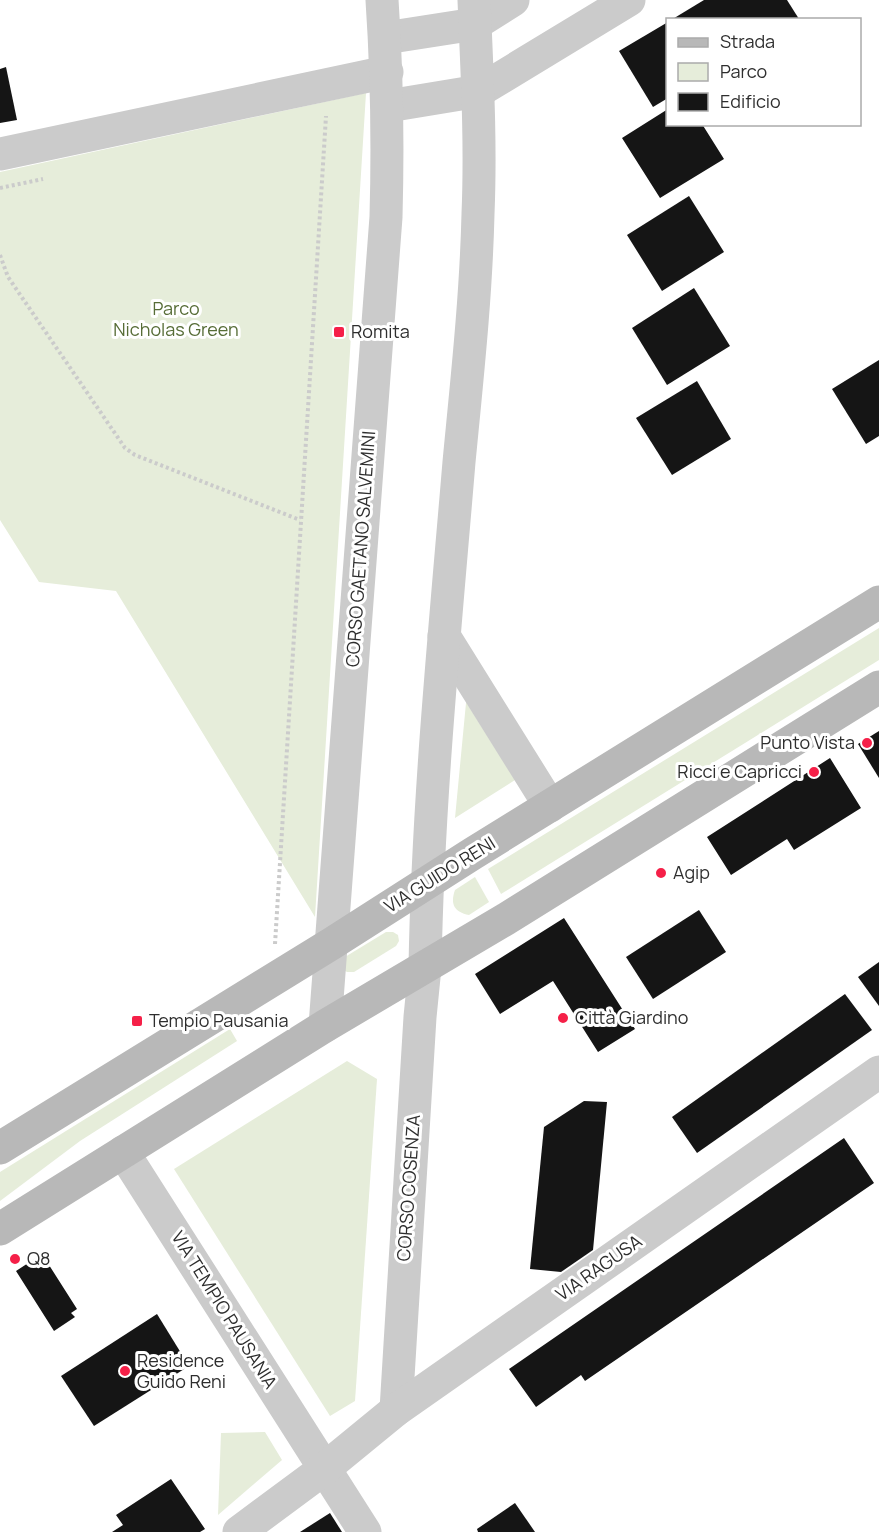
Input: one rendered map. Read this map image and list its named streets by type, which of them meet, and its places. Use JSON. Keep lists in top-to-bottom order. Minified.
{"streets":{"main road":["VIA GUIDO RENI"],"street":["CORSO GAETANO SALVEMINI","CORSO COSENZA","VIA RAGUSA","VIA TEMPIO PAUSANIA"]},"crossings":[["CORSO GAETANO SALVEMINI","VIA GUIDO RENI"],["CORSO COSENZA","VIA RAGUSA"],["VIA RAGUSA","VIA TEMPIO PAUSANIA"]],"parks":["Parco Nicholas Green"],"places":{"transit":["Romita","Tempio Pausania"],"other":["Punto Vista","Ricci e Capricci","Agip","Città Giardino","Q8","Residence Guido Reni"]},"legend":["Strada","Parco","Edificio"]}
